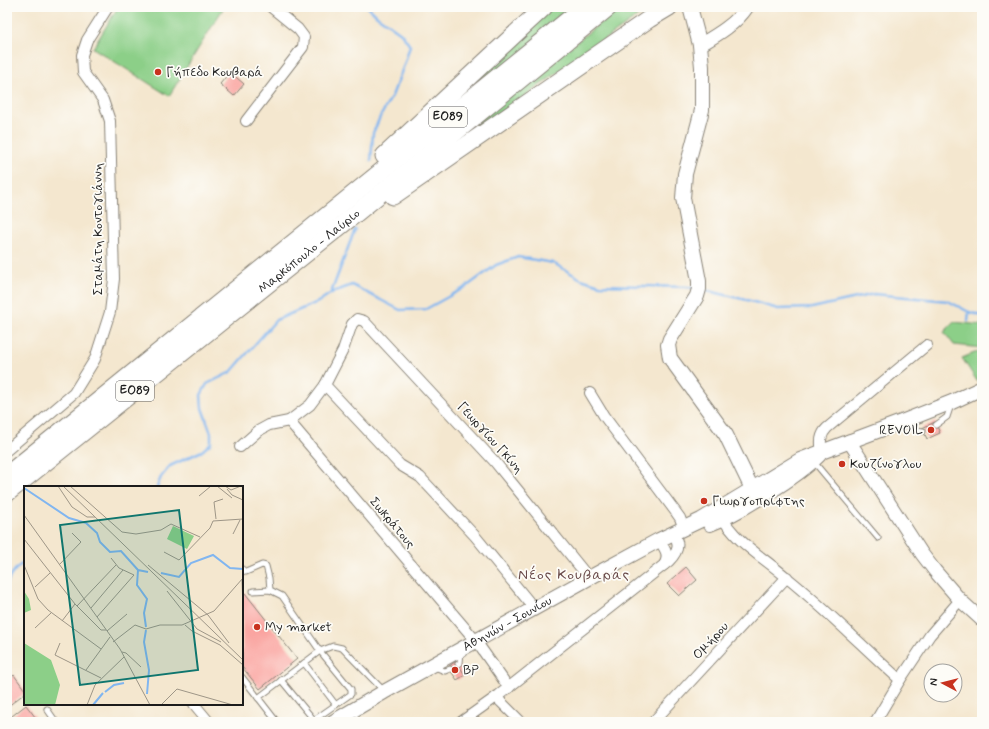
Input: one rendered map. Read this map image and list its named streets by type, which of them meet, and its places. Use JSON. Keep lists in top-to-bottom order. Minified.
{"streets":{"highway":["ΕΟ89","Μαρκόπουλο - Λαύριο"],"main road":["Αθηνών - Σουνίου"],"street":["Σταμάτη Κοντογιάννη","Γεωργίου Γκίνη","Σωκράτους","Ομήρου"]},"crossings":[["Γεωργίου Γκίνη","Αθηνών - Σουνίου"],["Σωκράτους","Αθηνών - Σουνίου"]],"districts":["Νέος Κουβαράς"],"places":["Γήπεδο Κουβαρά","REVOIL","Κουζίνογλου","Γιωργοπρίφτης","My market","BP"],"north":"left"}
